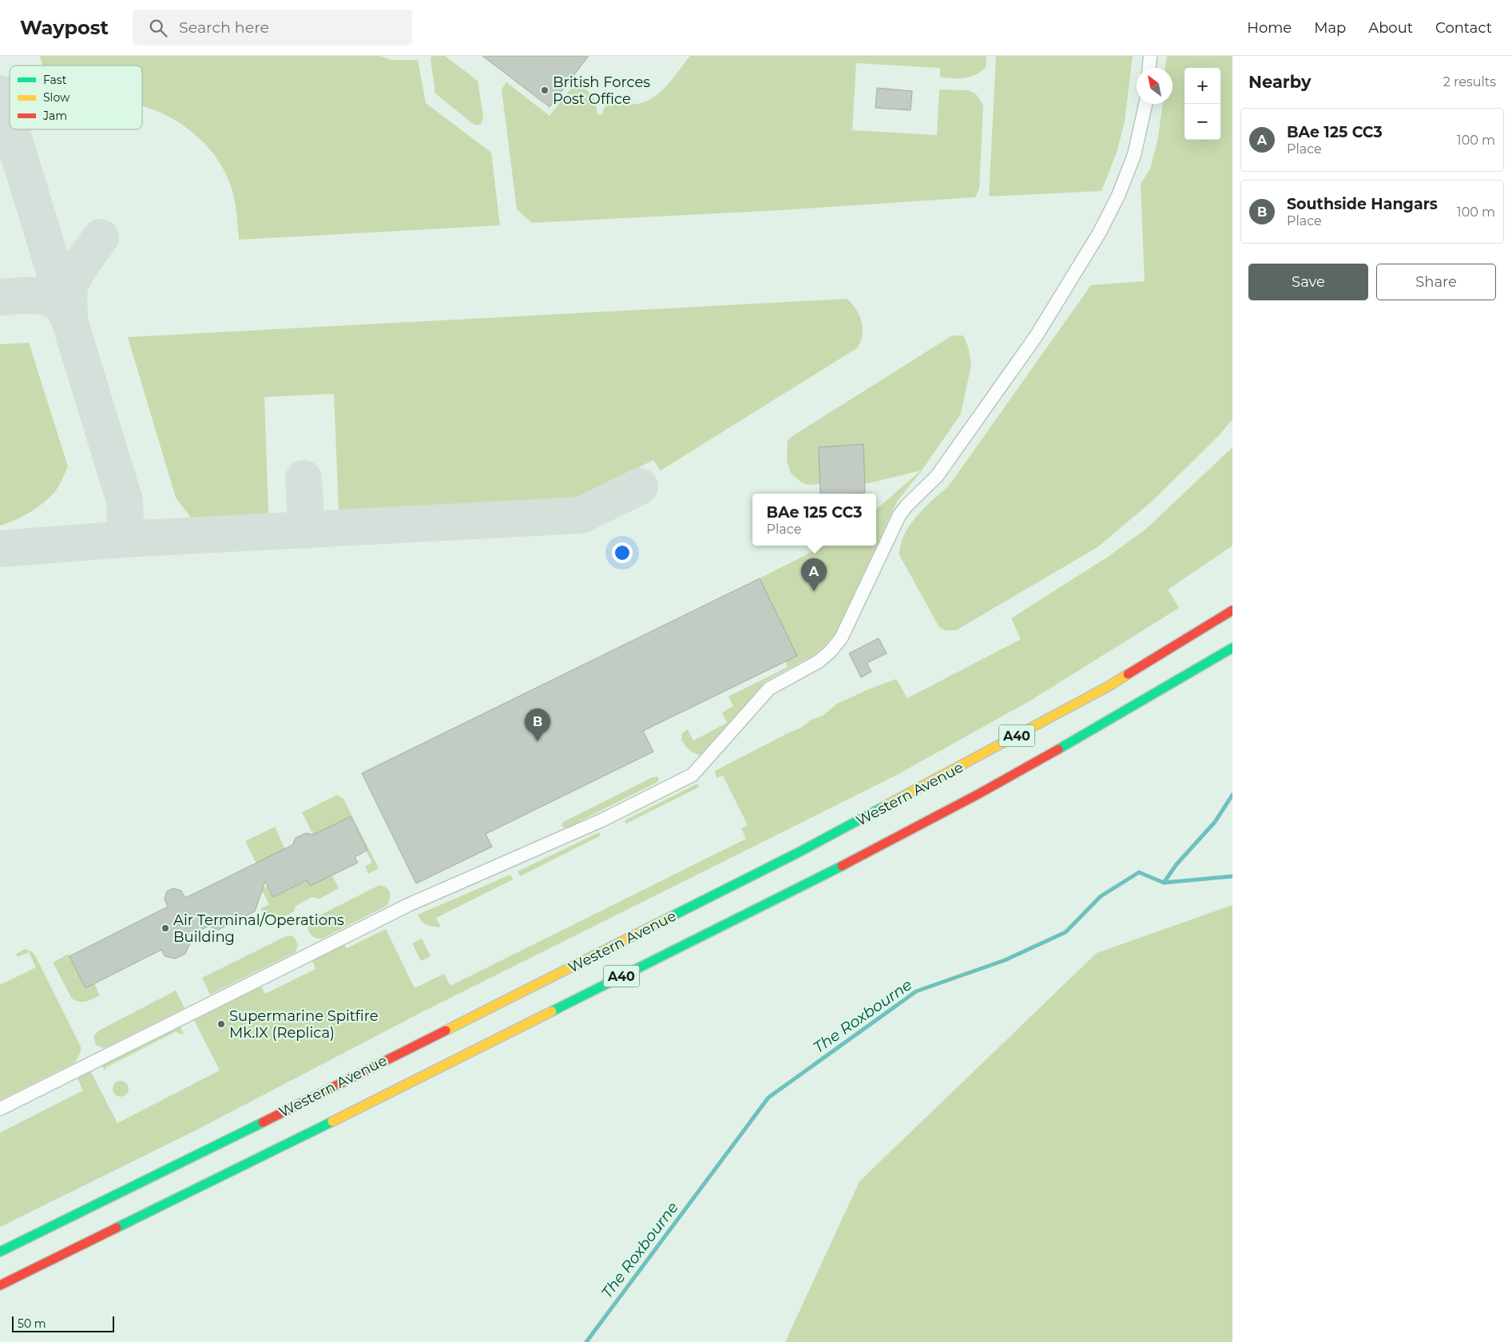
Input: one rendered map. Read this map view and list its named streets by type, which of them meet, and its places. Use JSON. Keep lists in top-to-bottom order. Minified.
{"streets":{"highway":["A40","Western Avenue"]},"water":["The Roxbourne"],"places":["British Forces Post Office","Air Terminal/Operations Building","Supermarine Spitfire Mk.IX (Replica)"],"legend":["Fast","Slow","Jam"],"scale_bar":"50 m","north":"top left","page":{"header":"Waypost","search":"Search here","nav":["Home","Map","About","Contact"],"heading":["Nearby","2 results"],"map_buttons":["+","−"],"list":[{"mark":"A","name":"BAe 125 CC3","note":"Place","value":"100 m"},{"mark":"B","name":"Southside Hangars","note":"Place","value":"100 m"}],"buttons":["Save","Share"],"popup":["BAe 125 CC3","Place"],"pins":["A","B"],"scale":"50 m"}}
